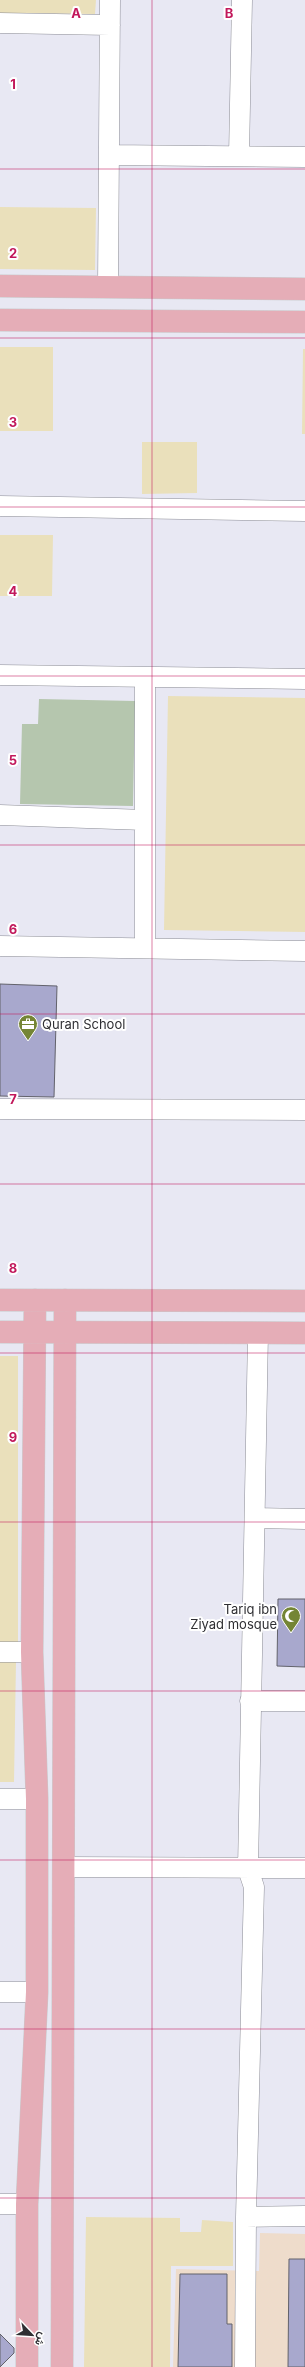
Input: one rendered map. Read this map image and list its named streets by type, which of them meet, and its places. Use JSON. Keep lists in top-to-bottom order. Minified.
{"places":{"office":["Quran School"],"mosque":["Tariq ibn Ziyad mosque"]},"north":"bottom right","grid":{"columns":["A","B"],"rows":["1","2","3","4","5","6","7","8","9"]}}
